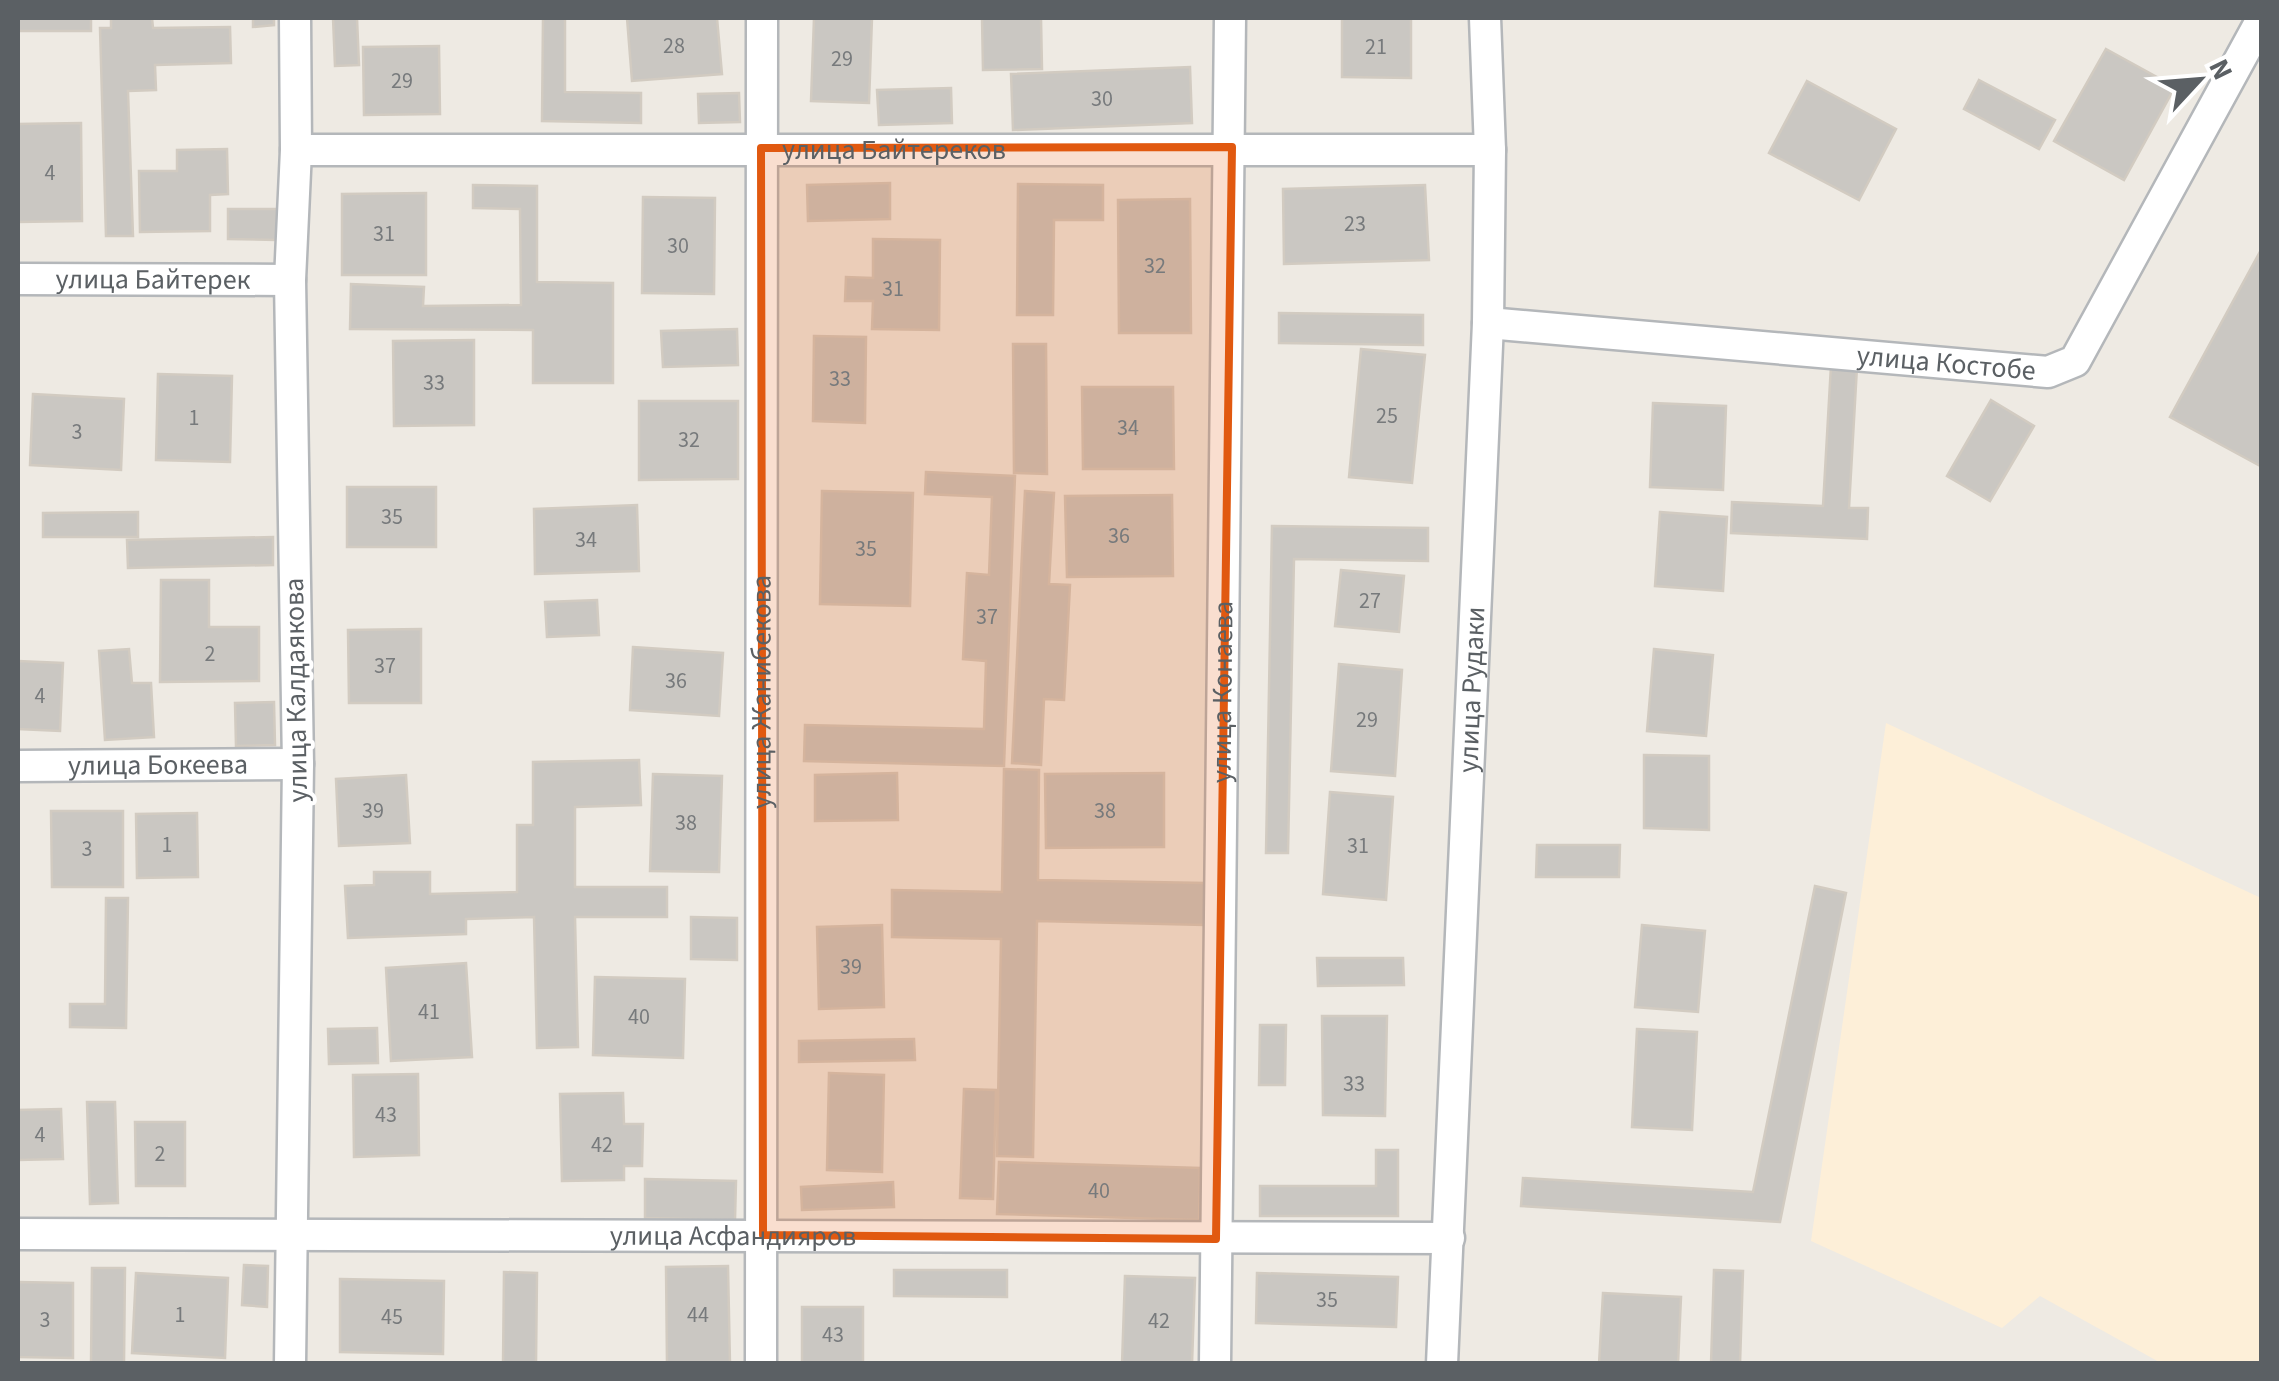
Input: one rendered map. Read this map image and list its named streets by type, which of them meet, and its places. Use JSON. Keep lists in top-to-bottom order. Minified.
{"streets":{"street":["улица Байтереков","улица Байтерек","улица Костобе","улица Калдаякова","улица Конаева","улица Жанибекова","улица Рудаки","улица Бокеева","улица Асфандияров"]},"crossings":[["улица Байтереков","улица Калдаякова"],["улица Байтереков","улица Конаева"],["улица Байтереков","улица Жанибекова"],["улица Байтереков","улица Рудаки"],["улица Байтерек","улица Калдаякова"],["улица Костобе","улица Рудаки"],["улица Калдаякова","улица Бокеева"],["улица Калдаякова","улица Асфандияров"],["улица Конаева","улица Асфандияров"],["улица Жанибекова","улица Асфандияров"],["улица Рудаки","улица Асфандияров"]],"house_numbers":["28","21","29","29","30","4","23","31","30","32","31","33","33","25","1","34","3","32","35","36","34","35","27","37","2","37","36","4","29","39","38","38","1","31","3","39","41","40","33","43","4","42","2","40","35","1","44","45","3","42","43"],"north":"top right"}
